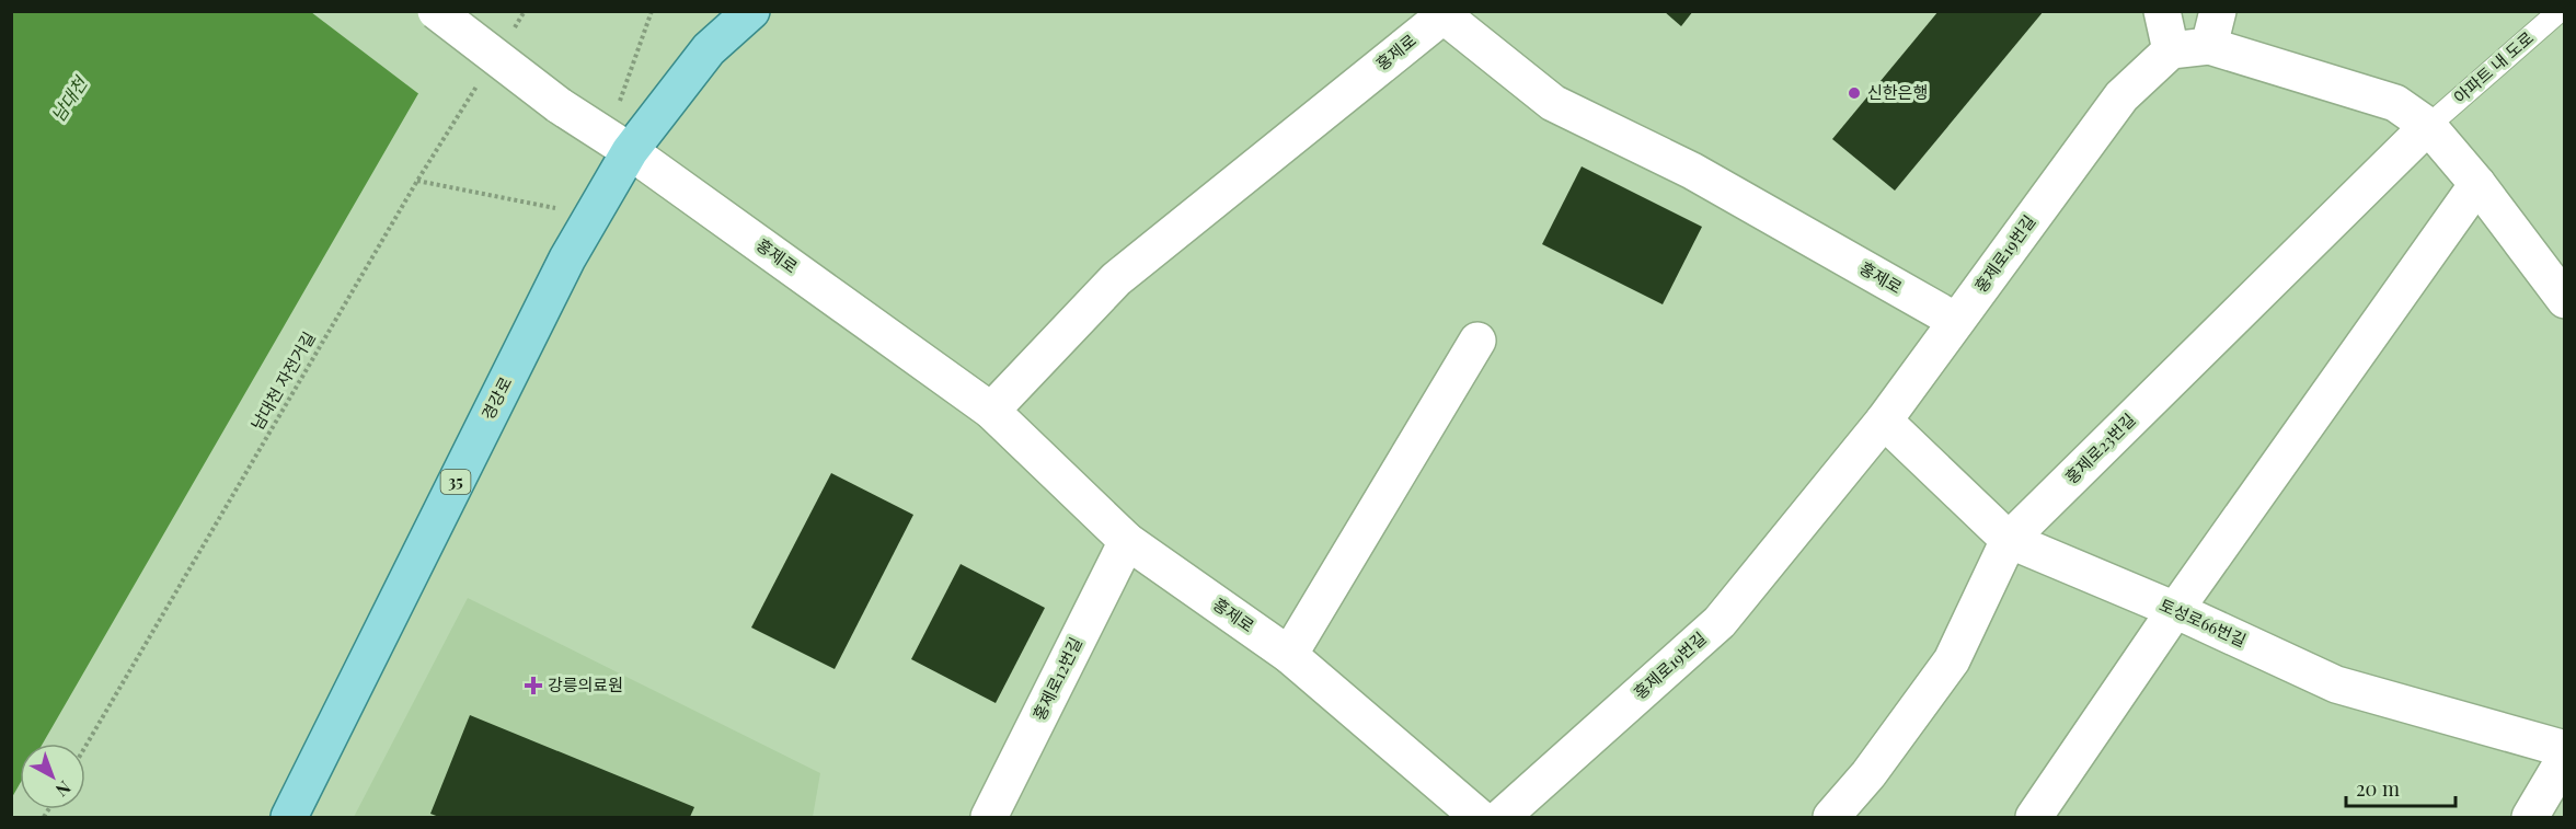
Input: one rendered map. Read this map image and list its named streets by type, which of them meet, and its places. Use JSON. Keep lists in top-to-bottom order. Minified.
{"streets":{"main road":["경강로","35"],"street":["홍제로","홍제로19번길","홍제로23번길","토성로66번길","홍제로12번길"],"lane":["아파트 내 도로"],"path":["남대천 자전거길"]},"crossings":[["홍제로","홍제로19번길"],["홍제로","경강로"],["홍제로","홍제로12번길"],["아파트 내 도로","홍제로23번길"],["홍제로19번길","토성로66번길"],["홍제로23번길","토성로66번길"]],"water":["남대천"],"places":{"other":["신한은행"],"health":["강릉의료원"]},"scale_bar":"20 m","north":"bottom right"}
